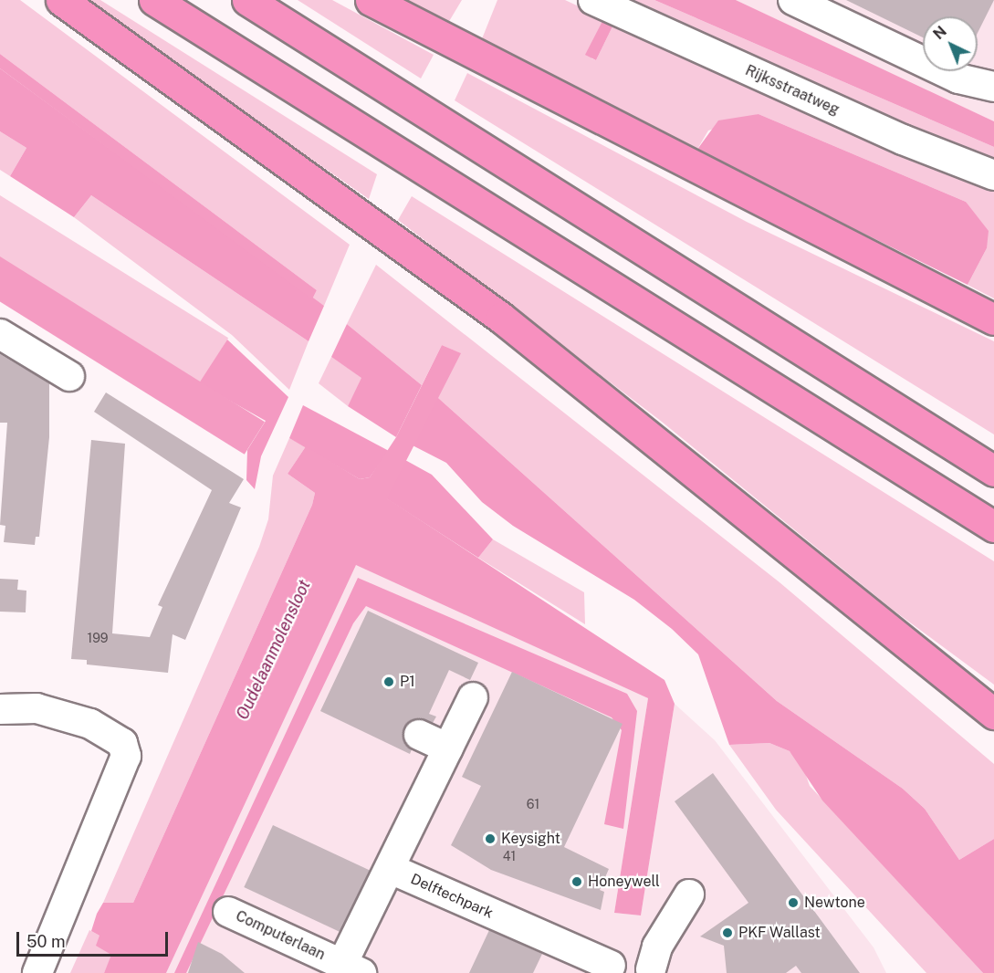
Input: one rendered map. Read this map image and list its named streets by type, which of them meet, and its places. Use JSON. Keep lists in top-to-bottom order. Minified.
{"streets":{"street":["Rijksstraatweg","Delftechpark","Computerlaan"]},"water":["Oudelaanmolensloot"],"places":["P1","Keysight","Honeywell","Newtone","PKF Wallast"],"house_numbers":["199","61","41"],"scale_bar":"50 m","north":"top left"}
